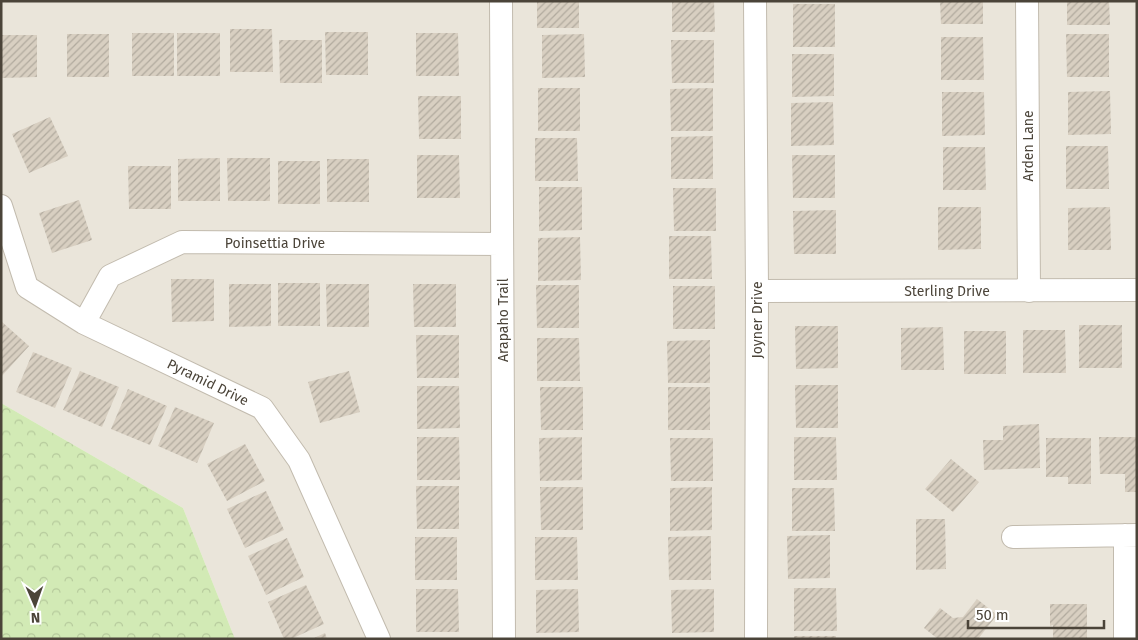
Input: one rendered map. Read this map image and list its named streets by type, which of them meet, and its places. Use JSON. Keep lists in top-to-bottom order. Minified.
{"streets":{"street":["Arden Lane","Poinsettia Drive","Sterling Drive","Arapaho Trail","Joyner Drive","Pyramid Drive"]},"crossings":[["Arden Lane","Sterling Drive"],["Poinsettia Drive","Arapaho Trail"],["Poinsettia Drive","Pyramid Drive"],["Sterling Drive","Joyner Drive"]],"scale_bar":"50 m","north":"bottom"}
